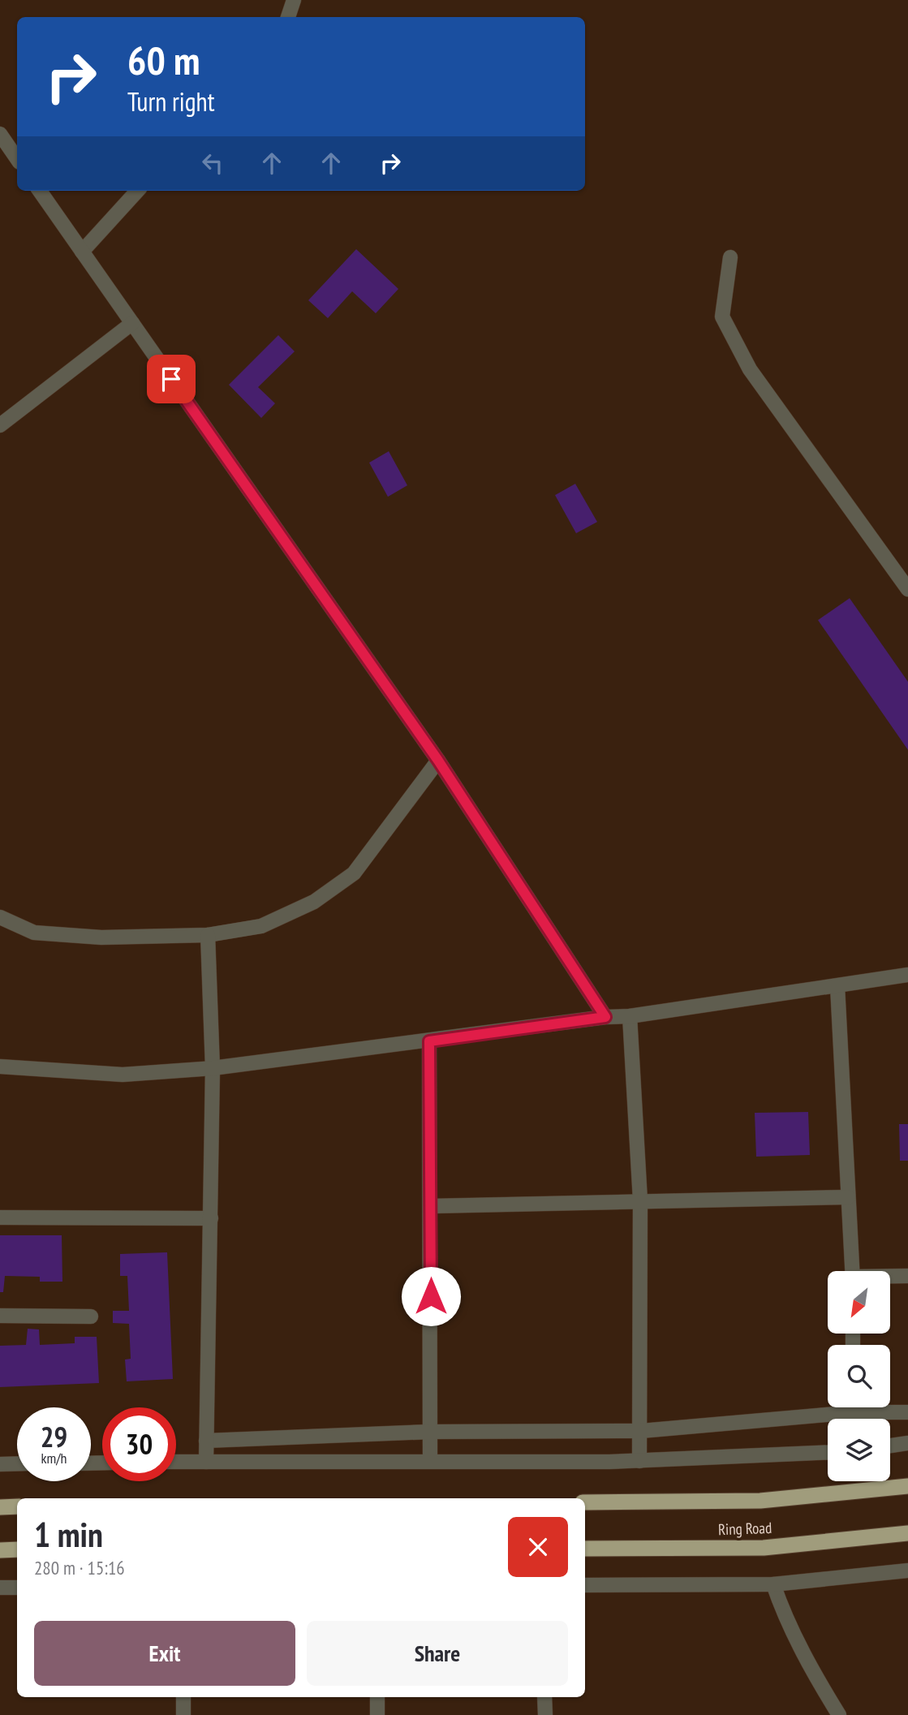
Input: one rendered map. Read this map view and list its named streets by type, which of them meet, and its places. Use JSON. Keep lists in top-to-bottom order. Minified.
{"streets":{"highway":["Ring Road"]},"north":"bottom left","page":{"turn":["60 m","Turn right"],"speed":"29 km/h","limit":"30","heading":["1 min","280 m · 15:16"],"buttons":["Exit","Share"]}}
